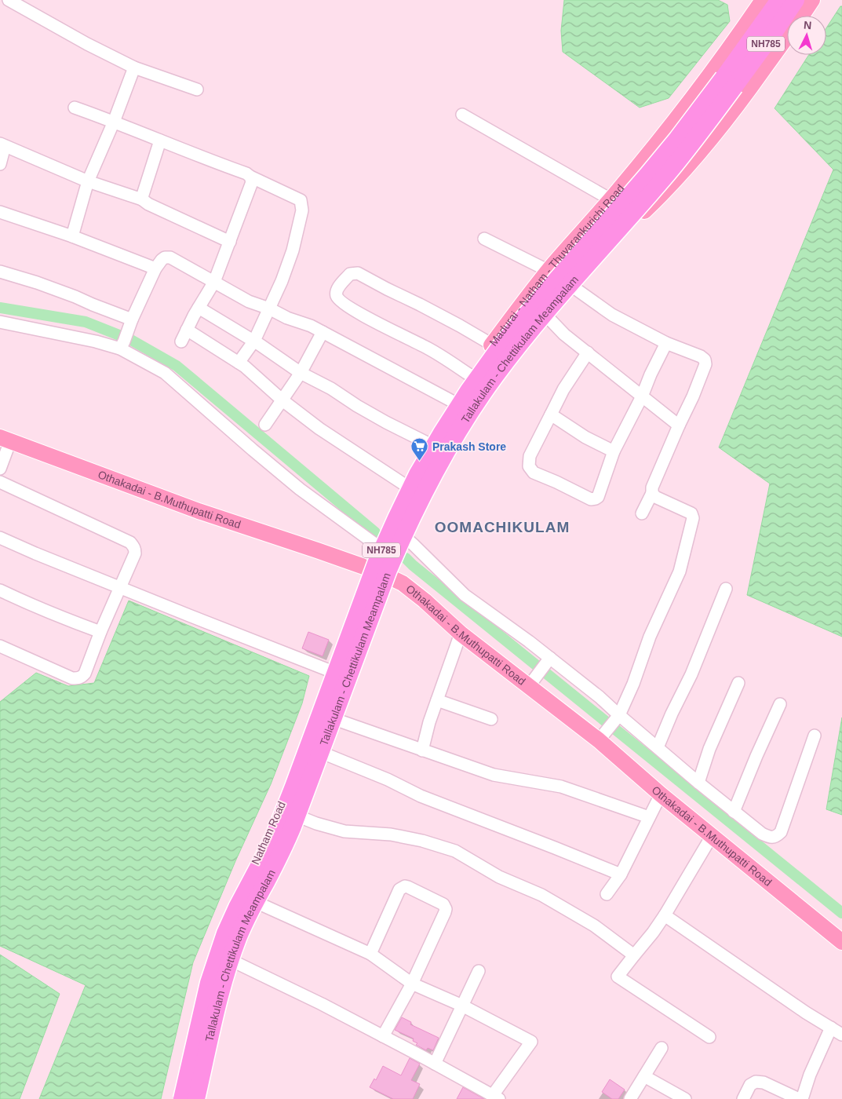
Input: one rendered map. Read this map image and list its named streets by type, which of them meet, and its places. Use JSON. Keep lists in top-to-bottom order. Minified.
{"streets":{"highway":["NH785","Tallakulam - Chettikulam Meampalam"],"main road":["Madurai - Natham - Thuvarankurichi Road","Othakadai - B.Muthupatti Road","Natham Road"]},"crossings":[["Madurai - Natham - Thuvarankurichi Road","Othakadai - B.Muthupatti Road"],["Madurai - Natham - Thuvarankurichi Road","Natham Road"],["Othakadai - B.Muthupatti Road","Natham Road"]],"districts":["OOMACHIKULAM"],"places":{"supermarket":["Prakash Store"]},"north":"top"}
